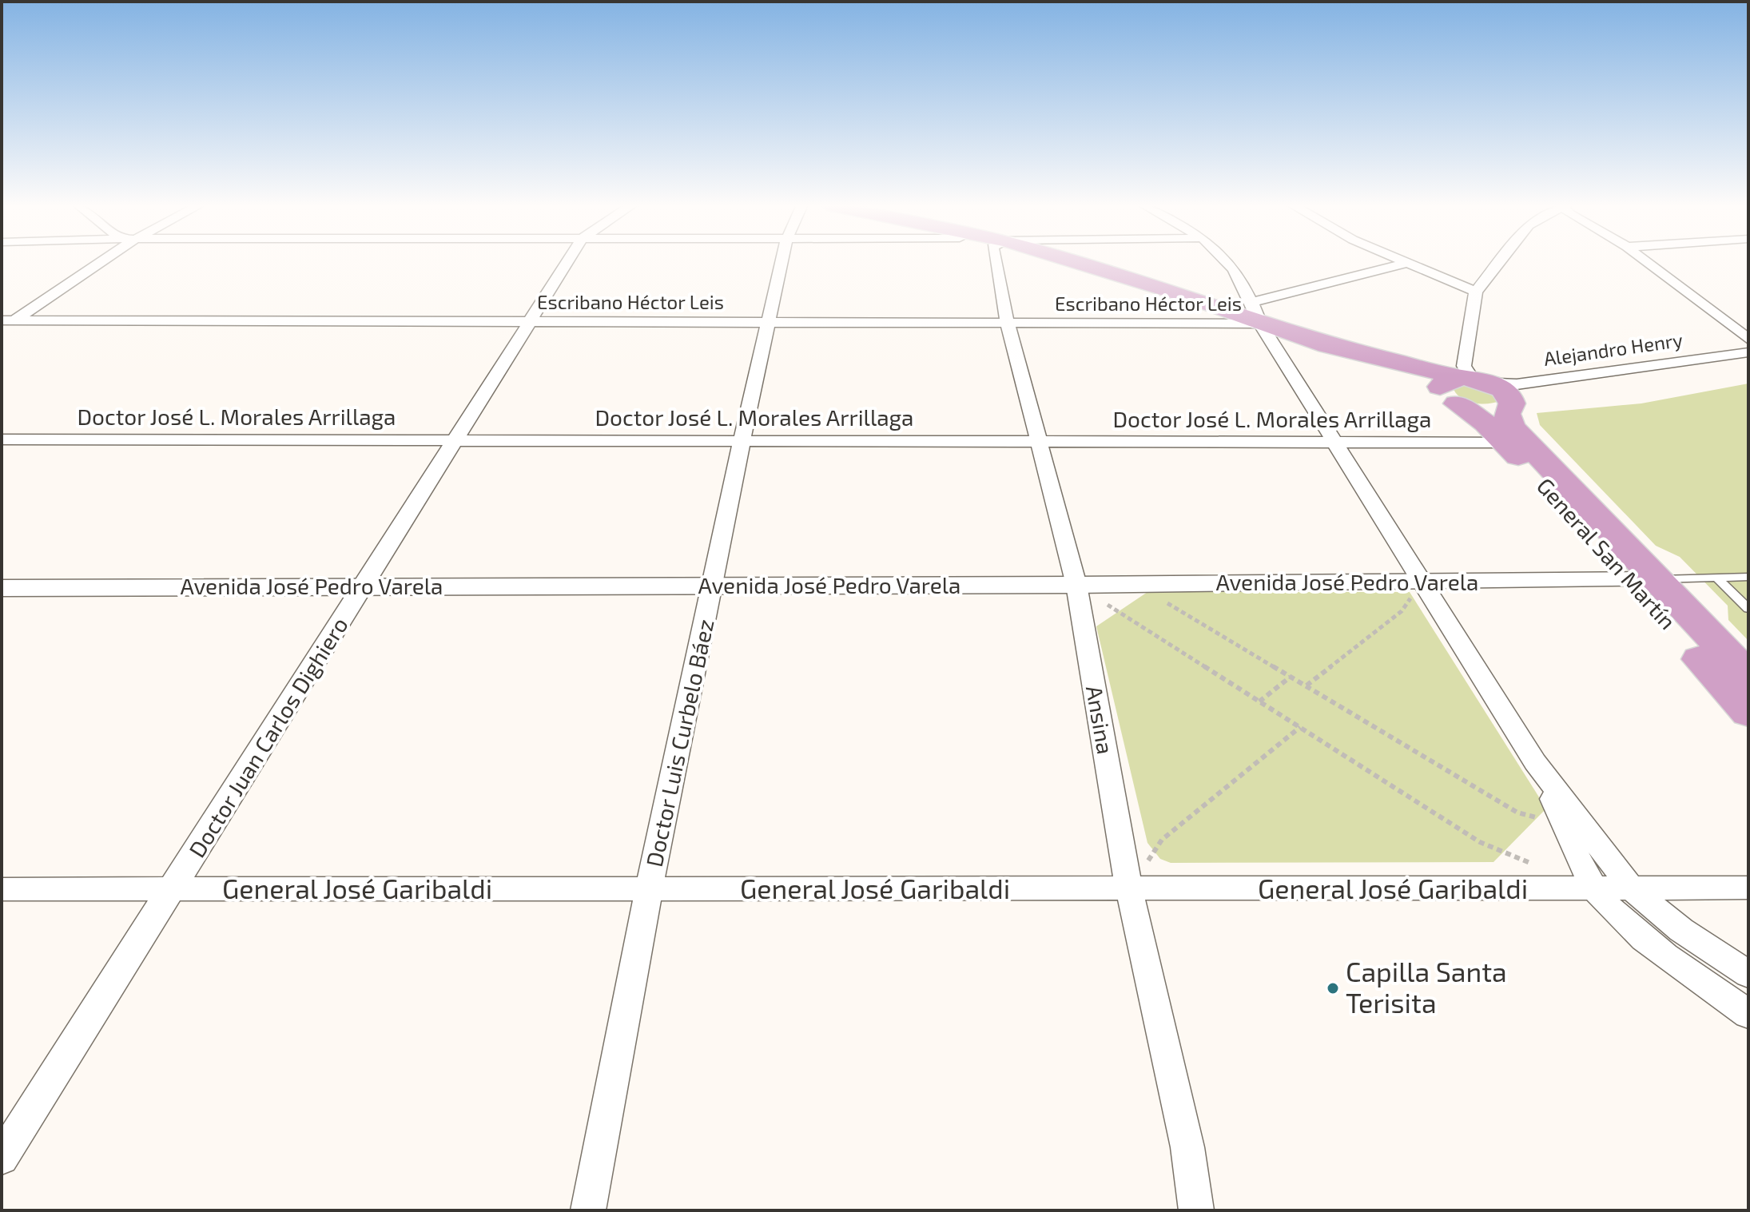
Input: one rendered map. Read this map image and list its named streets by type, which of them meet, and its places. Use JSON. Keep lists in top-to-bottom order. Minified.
{"streets":{"highway":["General San Martín"],"street":["Escribano Héctor Leis","Alejandro Henry","Doctor José L. Morales Arrillaga","Avenida José Pedro Varela","Ansina","Doctor Juan Carlos Dighiero","Doctor Luis Curbelo Báez","General José Garibaldi"]},"crossings":[["Escribano Héctor Leis","Ansina"],["Escribano Héctor Leis","Doctor Juan Carlos Dighiero"],["Escribano Héctor Leis","Doctor Luis Curbelo Báez"],["Alejandro Henry","General San Martín"],["Doctor José L. Morales Arrillaga","General San Martín"],["Doctor José L. Morales Arrillaga","Ansina"],["Doctor José L. Morales Arrillaga","Doctor Juan Carlos Dighiero"],["Doctor José L. Morales Arrillaga","Doctor Luis Curbelo Báez"],["General San Martín","Avenida José Pedro Varela"],["Avenida José Pedro Varela","Ansina"],["Avenida José Pedro Varela","Doctor Juan Carlos Dighiero"],["Avenida José Pedro Varela","Doctor Luis Curbelo Báez"],["Ansina","General José Garibaldi"],["Doctor Juan Carlos Dighiero","General José Garibaldi"],["Doctor Luis Curbelo Báez","General José Garibaldi"]],"places":["Capilla Santa Terisita"]}
